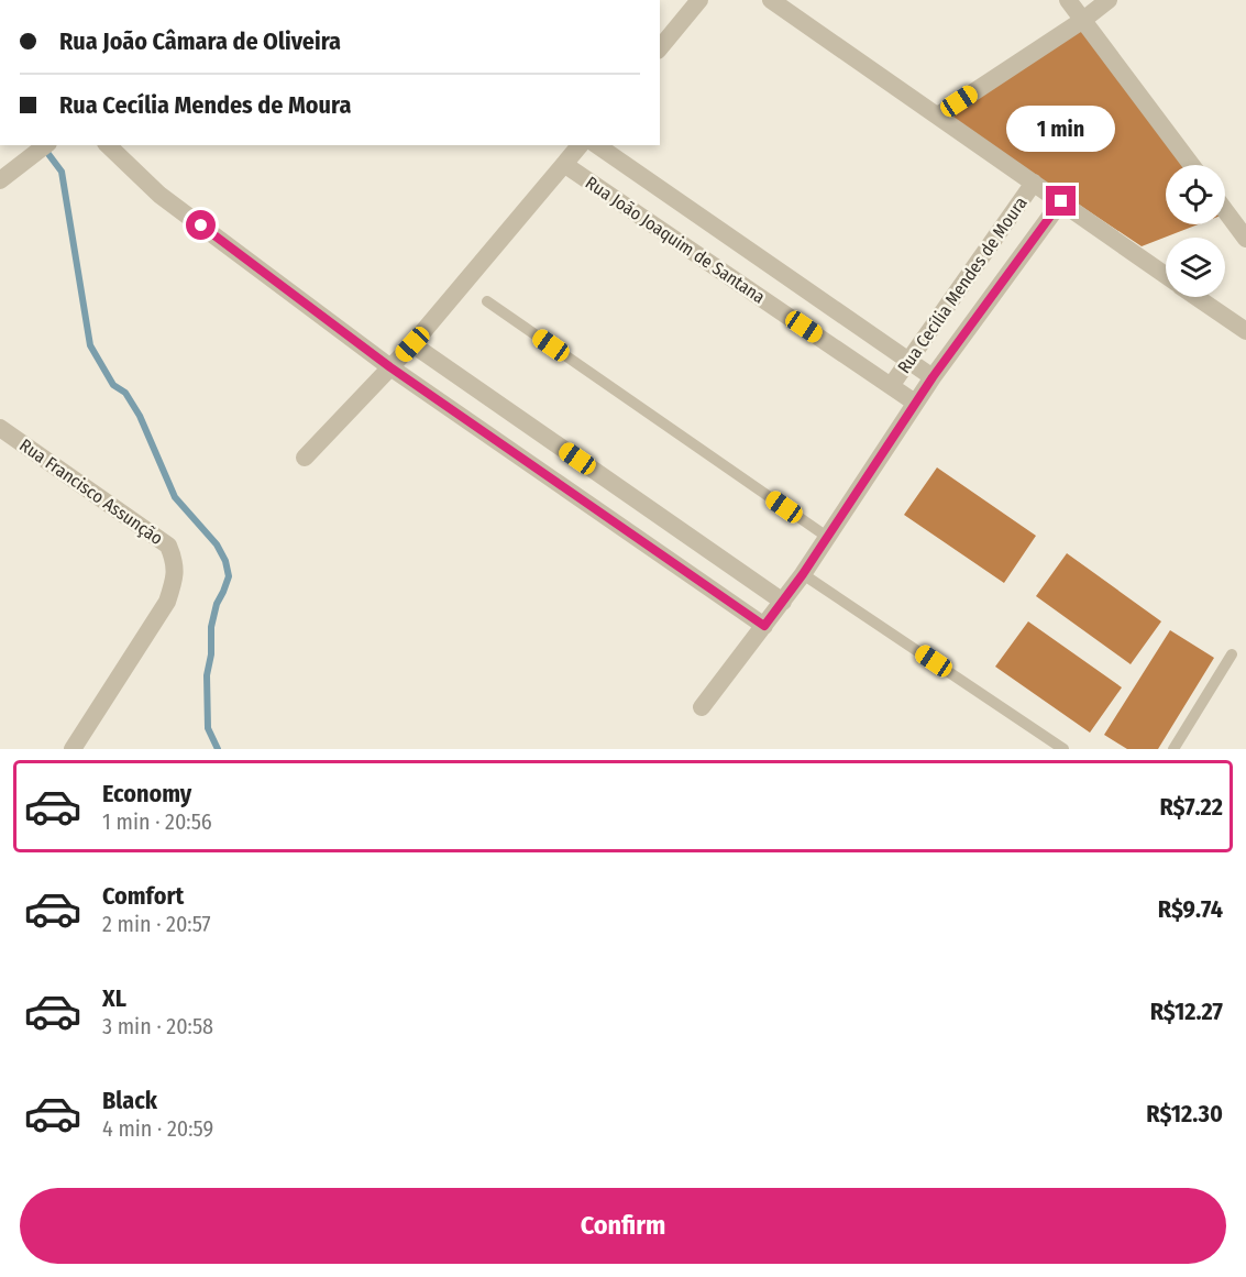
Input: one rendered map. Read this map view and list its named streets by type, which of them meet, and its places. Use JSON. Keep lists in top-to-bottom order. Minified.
{"streets":{"street":["Rua João Joaquim de Santana","Rua Cecília Mendes de Moura","Rua Francisco Assunção"]},"crossings":[["Rua João Joaquim de Santana","Rua Cecília Mendes de Moura"]],"page":{"banner":["Rua João Câmara de Oliveira","Rua Cecília Mendes de Moura"],"bubble":"1 min","list":[{"name":"Economy","note":"1 min · 20:56","value":"R$7.22"},{"name":"Comfort","note":"2 min · 20:57","value":"R$9.74"},{"name":"XL","note":"3 min · 20:58","value":"R$12.27"},{"name":"Black","note":"4 min · 20:59","value":"R$12.30"}],"buttons":"Confirm"}}
